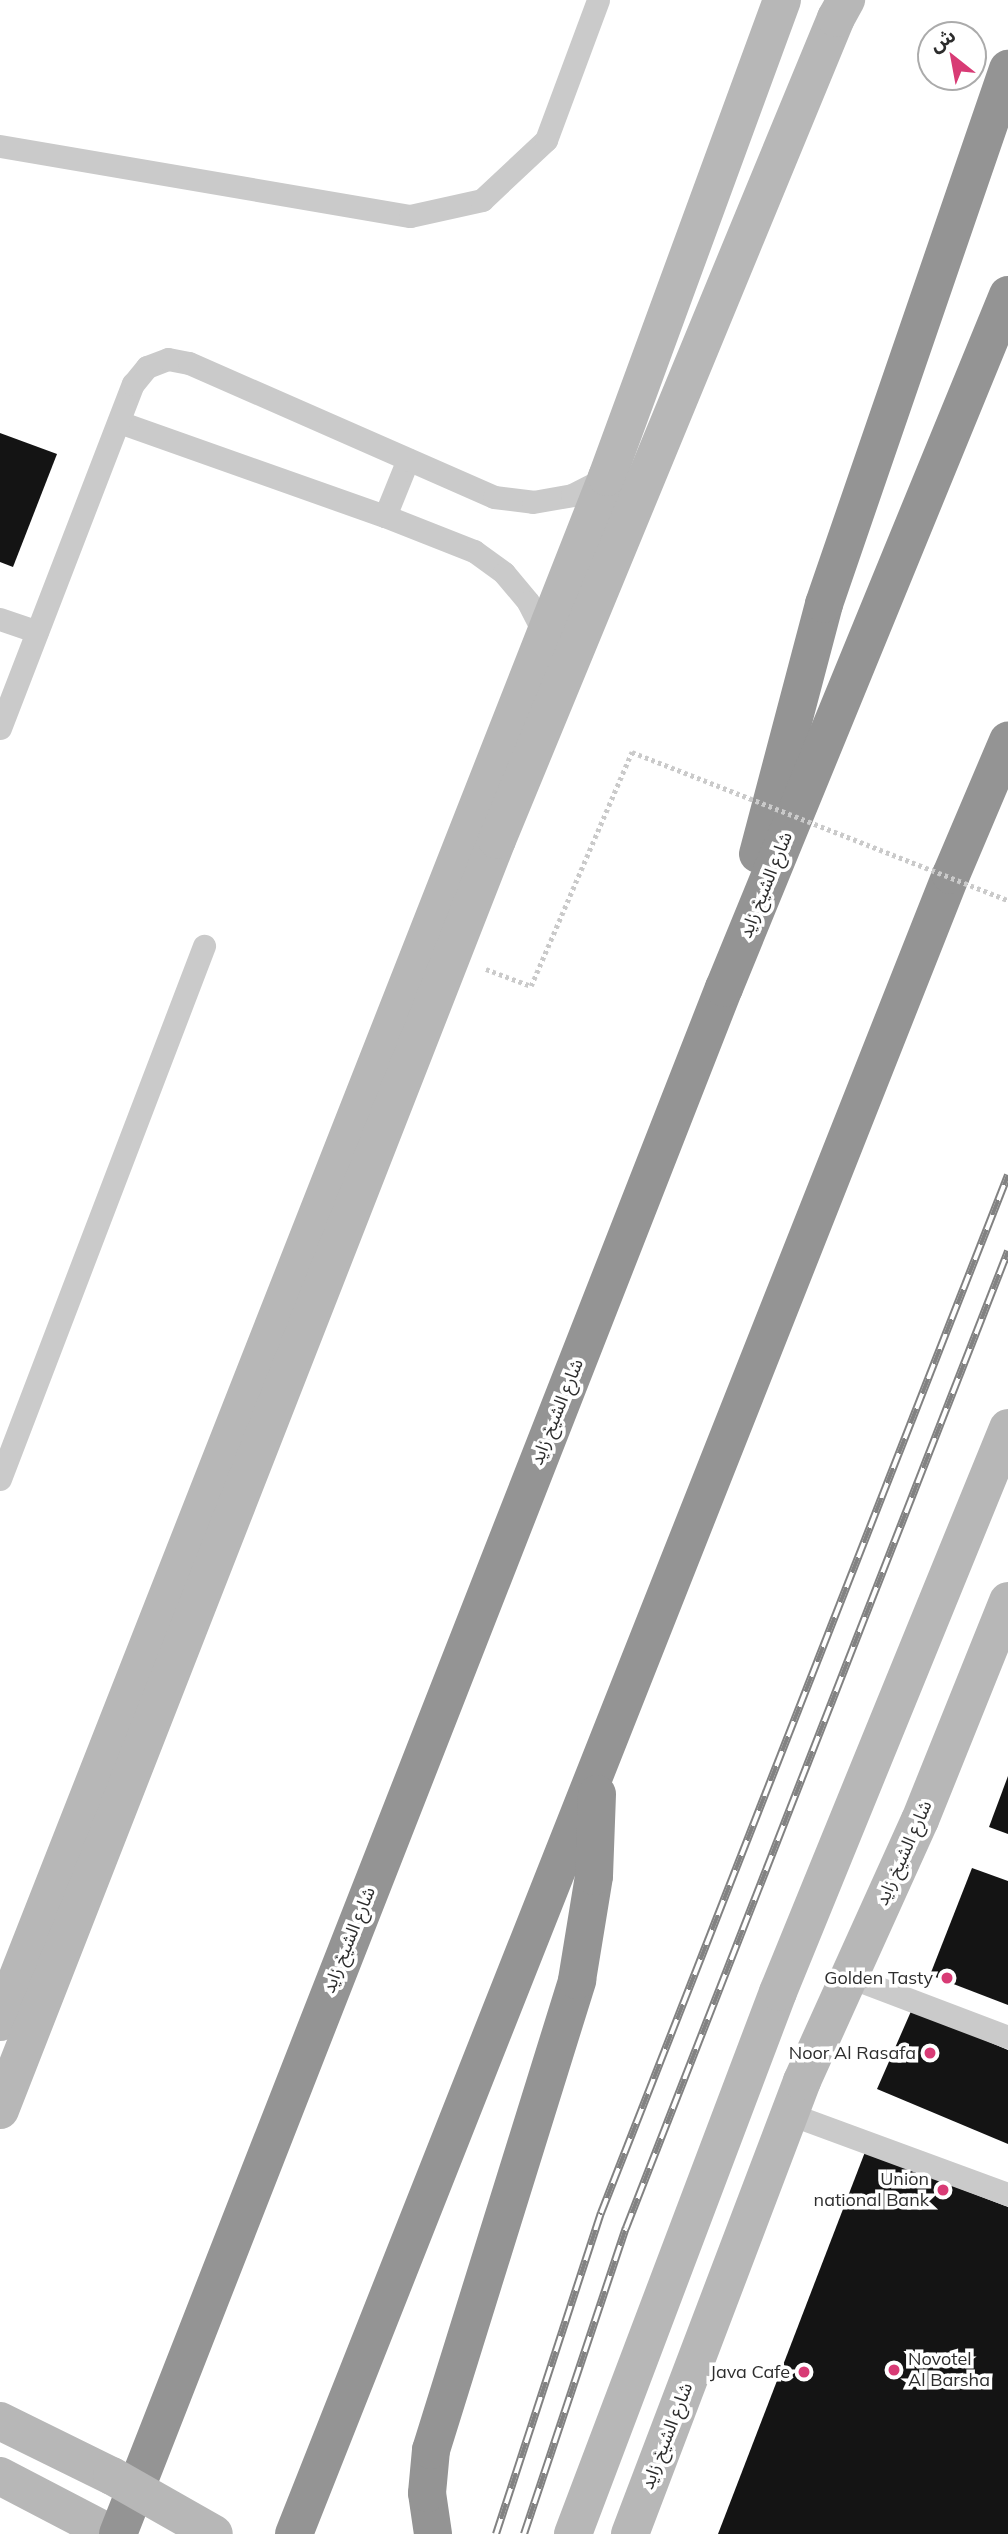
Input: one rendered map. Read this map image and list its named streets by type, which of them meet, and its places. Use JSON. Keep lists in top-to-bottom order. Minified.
{"streets":{"highway":["شارع الشيخ زايد"]},"places":["Golden Tasty","Noor Al Rasafa","Union national Bank","Novotel Al Barsha","Java Cafe"],"north":"top left"}
